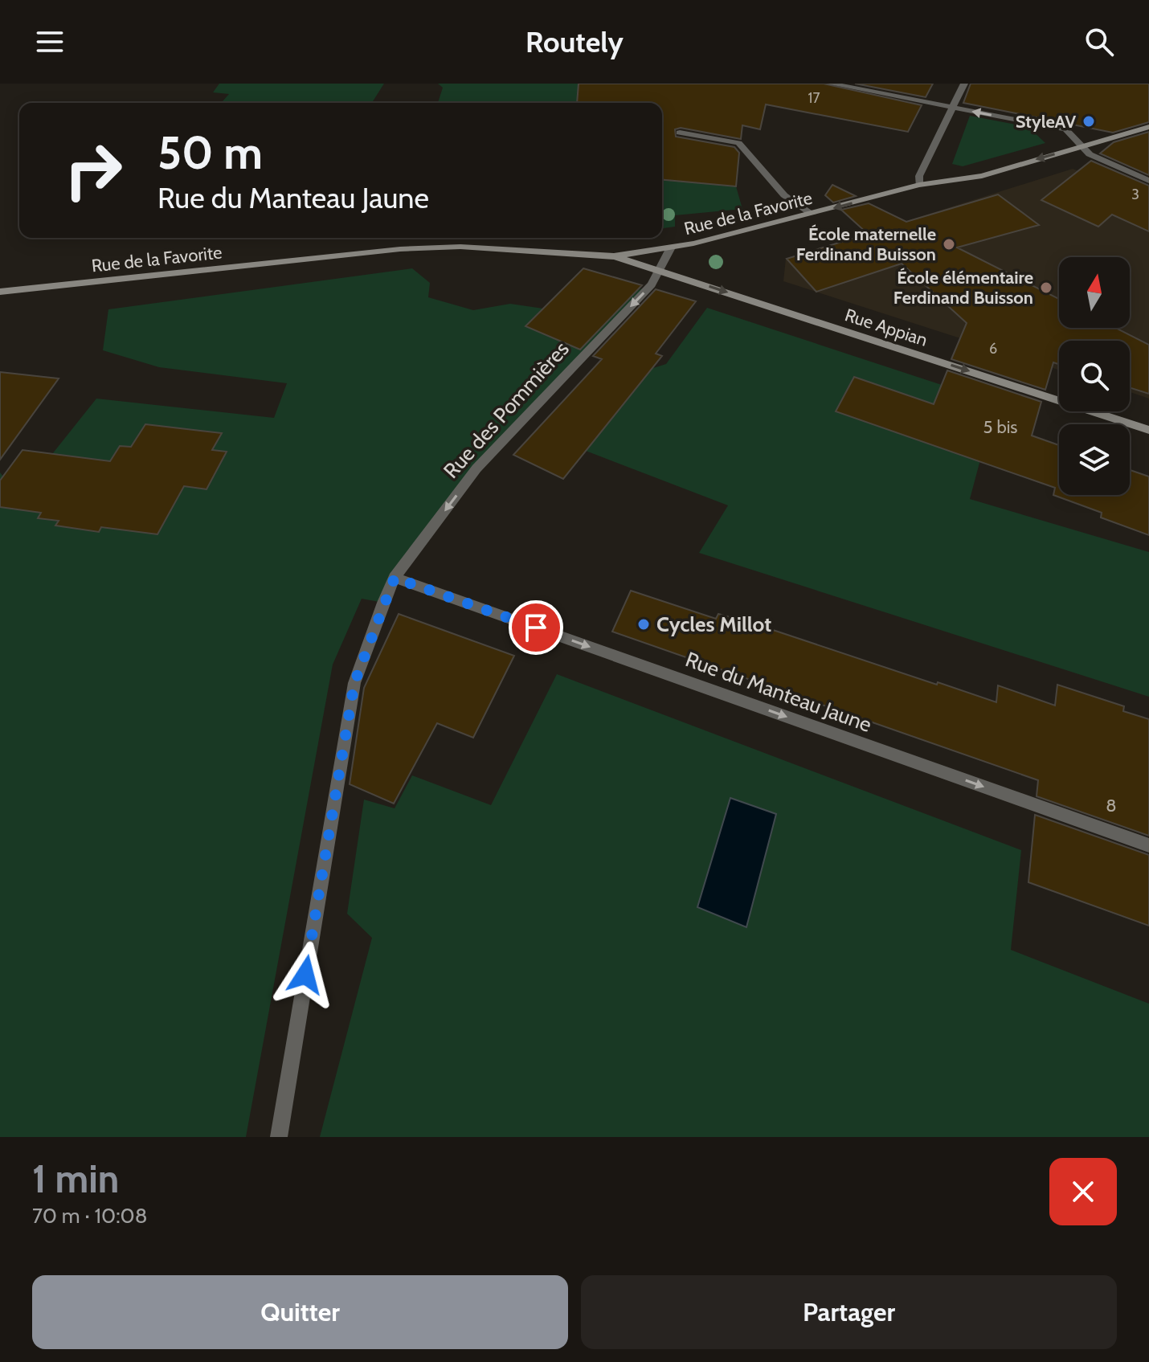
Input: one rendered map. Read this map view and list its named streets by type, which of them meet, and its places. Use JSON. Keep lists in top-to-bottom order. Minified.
{"streets":{"street":["Rue de la Favorite","Rue Appian","Rue des Pommières","Rue du Manteau Jaune"]},"crossings":[["Rue de la Favorite","Rue Appian"],["Rue de la Favorite","Rue des Pommières"],["Rue Appian","Rue des Pommières"],["Rue des Pommières","Rue du Manteau Jaune"]],"one_way":["Rue Appian","Rue des Pommières","Rue du Manteau Jaune"],"places":["StyleAV","École maternelle Ferdinand Buisson","École élémentaire Ferdinand Buisson","Cycles Millot"],"house_numbers":["17","3","6","5 bis","8"],"north":"top","page":{"header":"Routely","turn":["50 m","Rue du Manteau Jaune"],"heading":["1 min","70 m · 10:08"],"buttons":["Quitter","Partager"]}}
